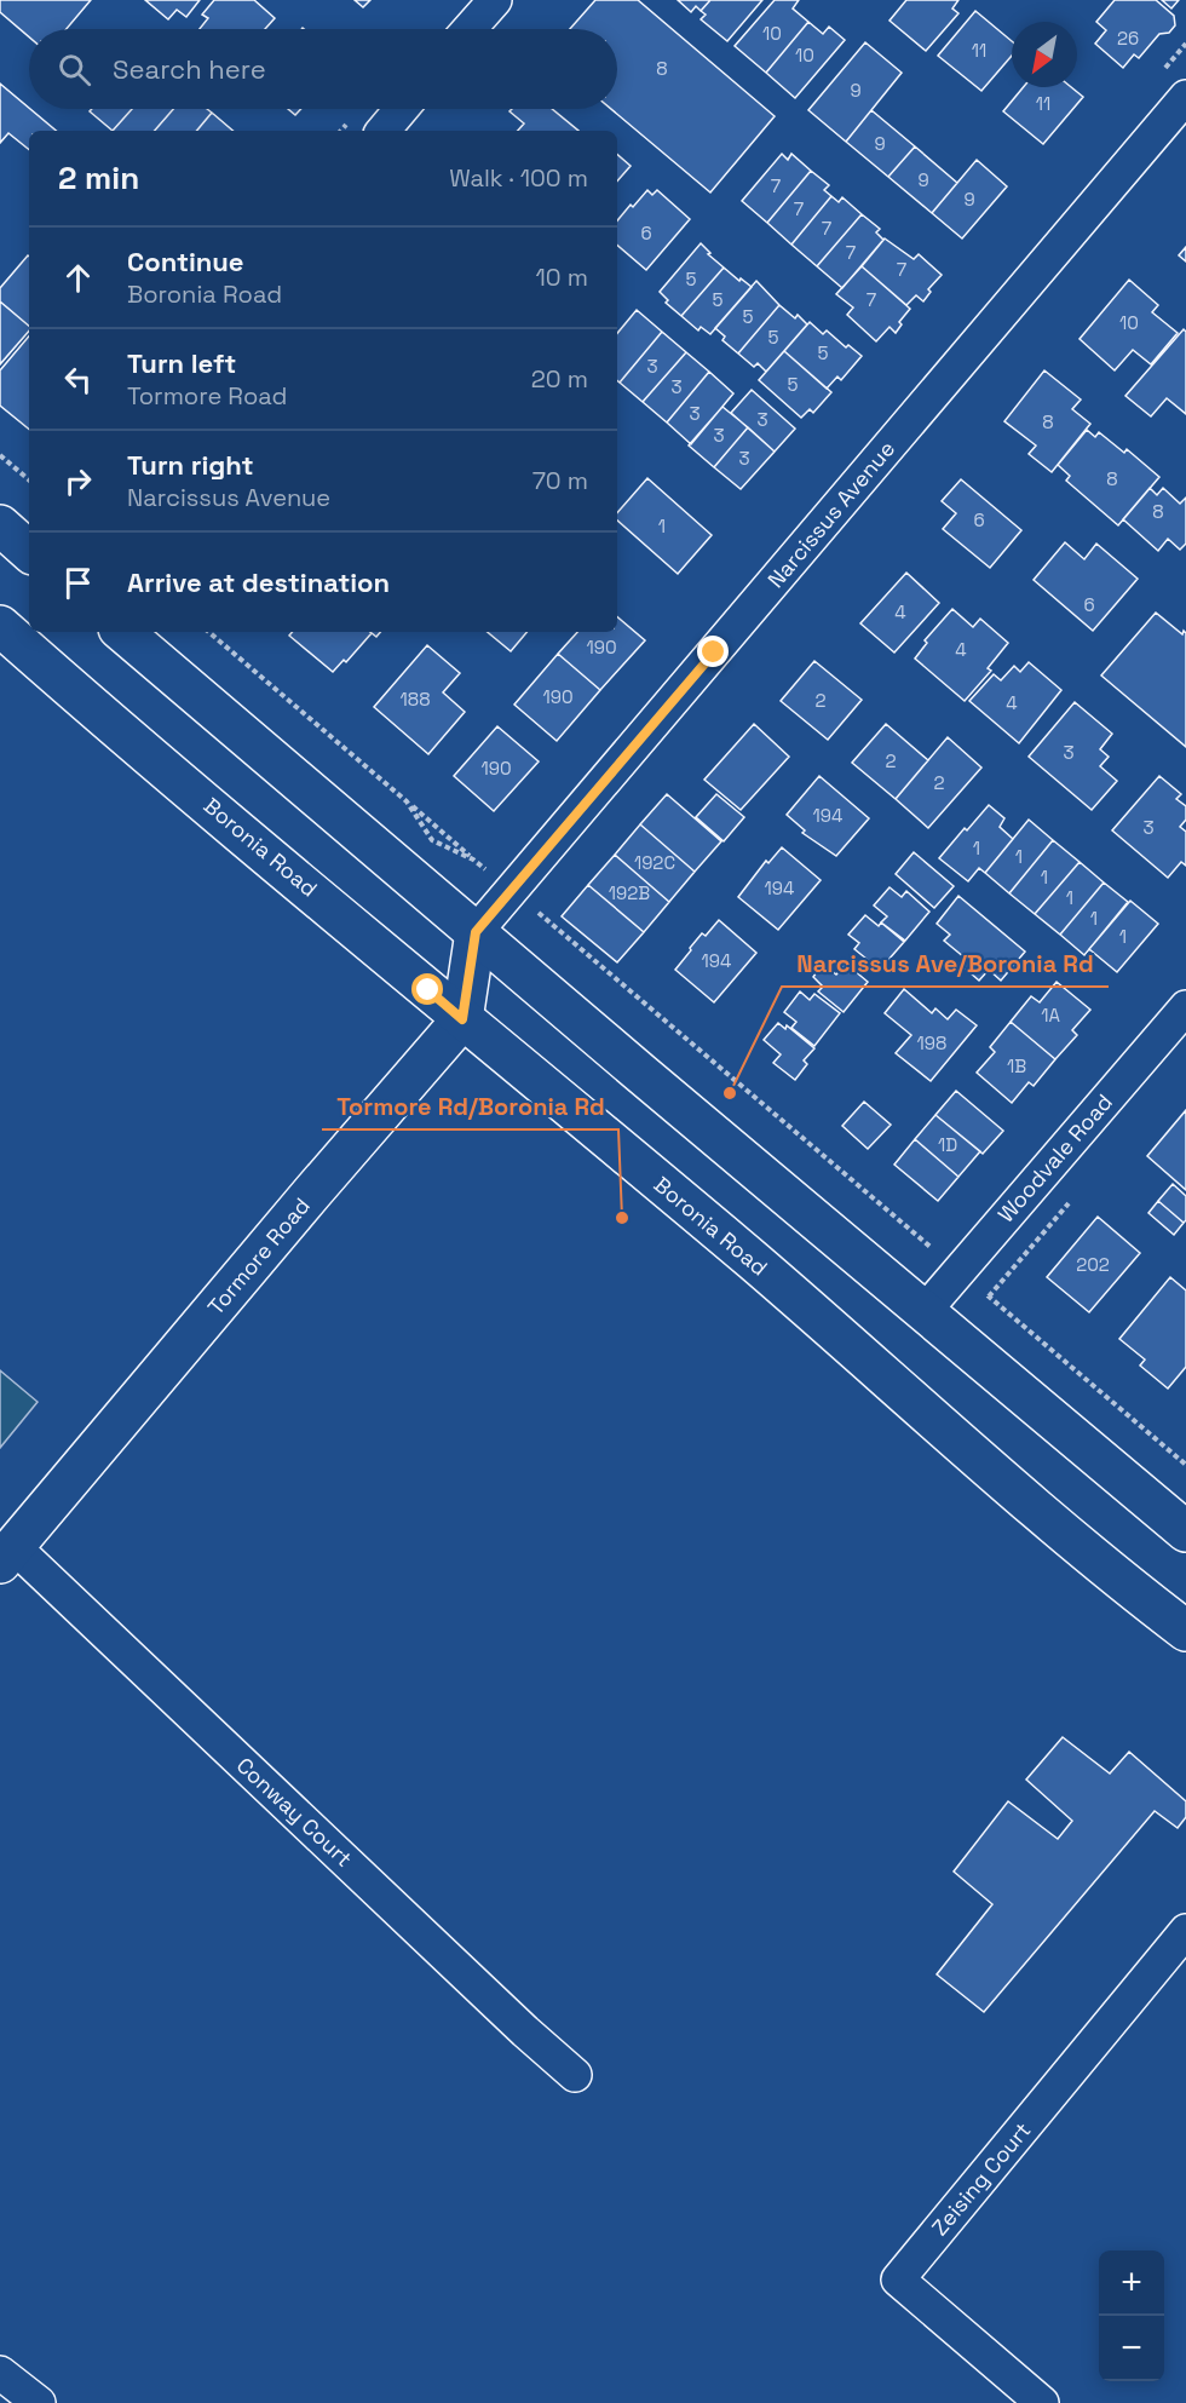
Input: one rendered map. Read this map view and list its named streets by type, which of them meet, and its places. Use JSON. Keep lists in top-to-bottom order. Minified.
{"streets":{"main road":["Boronia Road","Tormore Road"],"street":["Narcissus Avenue","Woodvale Road","Conway Court","Zeising Court"]},"crossings":[["Boronia Road","Tormore Road"],["Tormore Road","Conway Court"]],"places":["Narcissus Ave/Boronia Rd","Tormore Rd/Boronia Rd"],"house_numbers":["10","26","11","10","8","9","11","9","9","7","9","7","7","6","7","7","5","5","7","5","10","5","5","3","5","3","3","3","8","3","3","8","8","6","1","6","4","190","4","190","188","2","4","3","2","190","2","194","3","1","1","192C","1","194","192B","1","1","1","194","1A","198","1B","1D","202"],"north":"bottom left","page":{"search":"Search here","heading":["2 min","Walk · 100 m"],"list":[["Continue","Boronia Road","10 m"],["Turn left","Tormore Road","20 m"],["Turn right","Narcissus Avenue","70 m"],"Arrive at destination"],"map_buttons":["+","−"]}}
